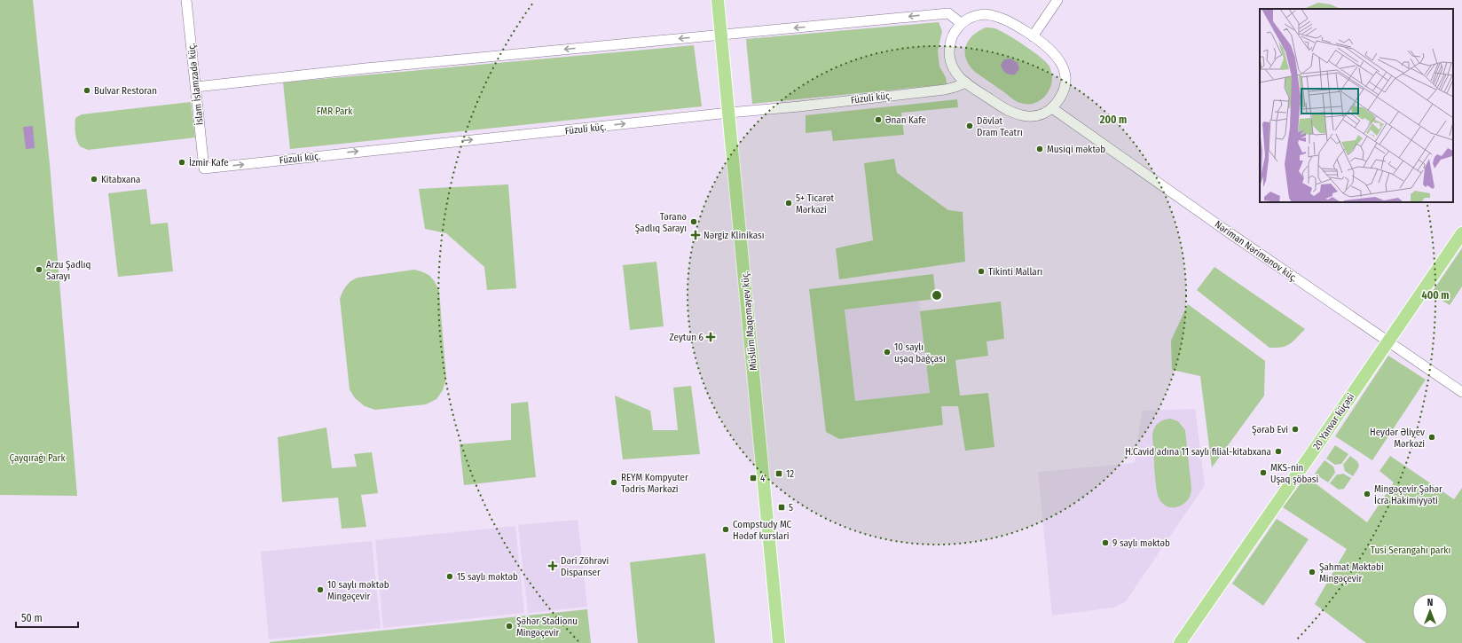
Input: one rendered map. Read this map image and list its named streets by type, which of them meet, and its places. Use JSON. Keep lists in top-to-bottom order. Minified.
{"streets":{"main road":["Müslüm Maqomayev küç.","20 Yanvar küçəsi"],"street":["İslam İslamzadə küç.","Füzuli küç.","Nəriman Nərimanov küç."]},"crossings":[["İslam İslamzadə küç.","Füzuli küç."],["Füzuli küç.","Nəriman Nərimanov küç."],["Füzuli küç.","Müslüm Maqomayev küç."],["Nəriman Nərimanov küç.","20 Yanvar küçəsi"]],"parks":["FMR Park","Çayqırağı Park","Tusi Serangahı parkı"],"places":{"other":["Bulvar Restoran","Ənan Kafe","Dövlət Dram Teatrı","Musiqi məktəb","İzmir Kafe","Kitabxana","5+ Ticarət Mərkəzi","Təranə Şadlıq Sarayı","Arzu Şadlıq Sarayı","Tikinti Malları","10 saylı uşaq bağçası","Şərab Evi","Heydər Əliyev Mərkəzi","H.Cavid adına 11 saylı filial-kitabxana","MKS-nin Uşaq şöbəsi","REYM Kompyuter Tədris Mərkəzi","Mingəçevir Şəhər İcra Hakimiyyəti","Compstudy MC Hədəf kurslari","9 saylı məktəb","Şahmat Məktəbi Mingəçevir","15 saylı məktəb","10 saylı məktəb Mingəçevir","Şəhər Stadionu Mingəçevir"],"health":["Nərgiz Klinikası","Zeytun 6","Dəri Zöhrəvi Dispanser"],"transit":["12","4","5"]},"scale_bar":"50 m","north":"top","rings":["200 m","400 m"]}
